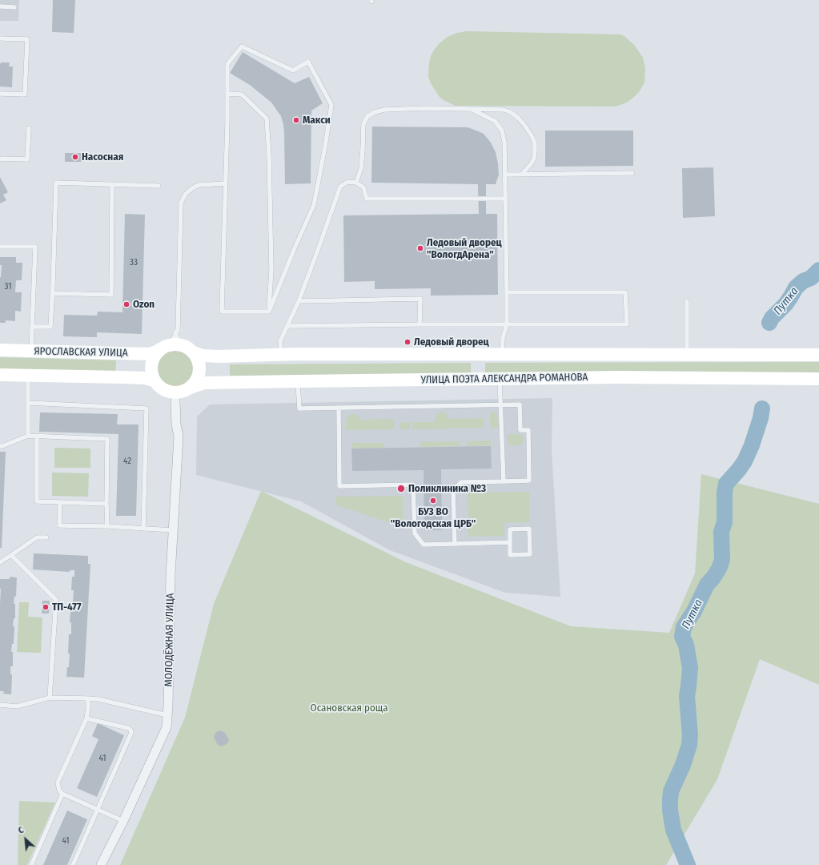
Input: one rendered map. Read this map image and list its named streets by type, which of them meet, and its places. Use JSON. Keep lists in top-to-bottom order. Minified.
{"streets":{"main road":["ЯРОСЛАВСКАЯ УЛИЦА","УЛИЦА ПОЭТА АЛЕКСАНДРА РОМАНОВА"],"street":["МОЛОДЁЖНАЯ УЛИЦА"]},"crossings":[["ЯРОСЛАВСКАЯ УЛИЦА","УЛИЦА ПОЭТА АЛЕКСАНДРА РОМАНОВА"],["ЯРОСЛАВСКАЯ УЛИЦА","МОЛОДЁЖНАЯ УЛИЦА"],["УЛИЦА ПОЭТА АЛЕКСАНДРА РОМАНОВА","МОЛОДЁЖНАЯ УЛИЦА"]],"water":["Путка"],"parks":["Осановская роща"],"places":["Макси","Насосная","Ледовый дворец \"ВологдАрена\"","Ozon","Ледовый дворец","Поликлиника №3","БУЗ ВО \"Вологодская ЦРБ\"","ТП-477"],"house_numbers":["33","31","42","41","41"],"north":"top left"}
